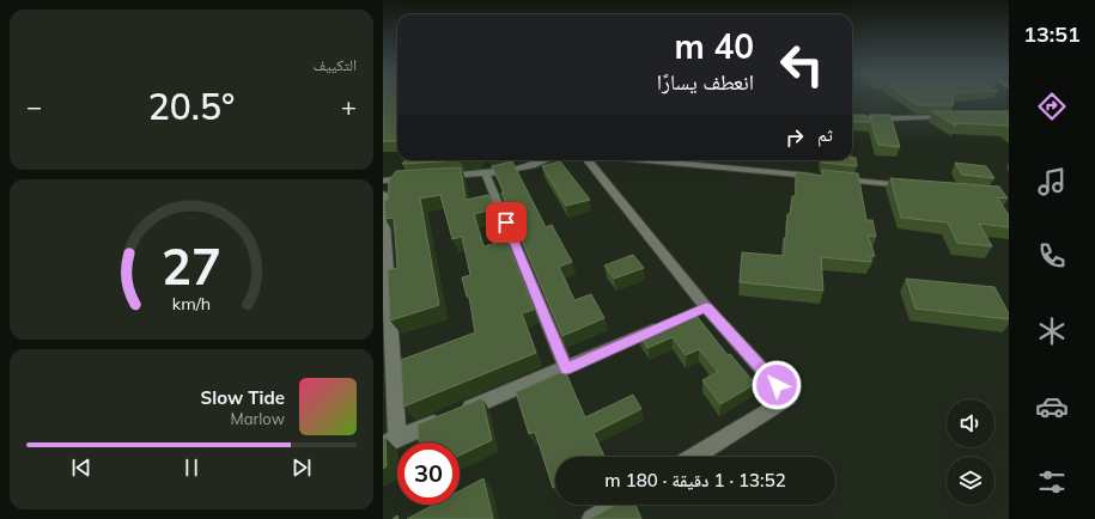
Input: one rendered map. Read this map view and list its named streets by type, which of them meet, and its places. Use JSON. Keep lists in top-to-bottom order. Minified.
{"page":{"tabs":"13:51","tile":"التكييف","turn":["40 m","انعطف يسارًا"],"heat":["−","20.5°","+"],"then":"ثم","song":["Slow Tide","Marlow"],"limit":"30","trip":"13:52 · 1 دقيقة · 180 m","gauge":["27","km/h"]}}
